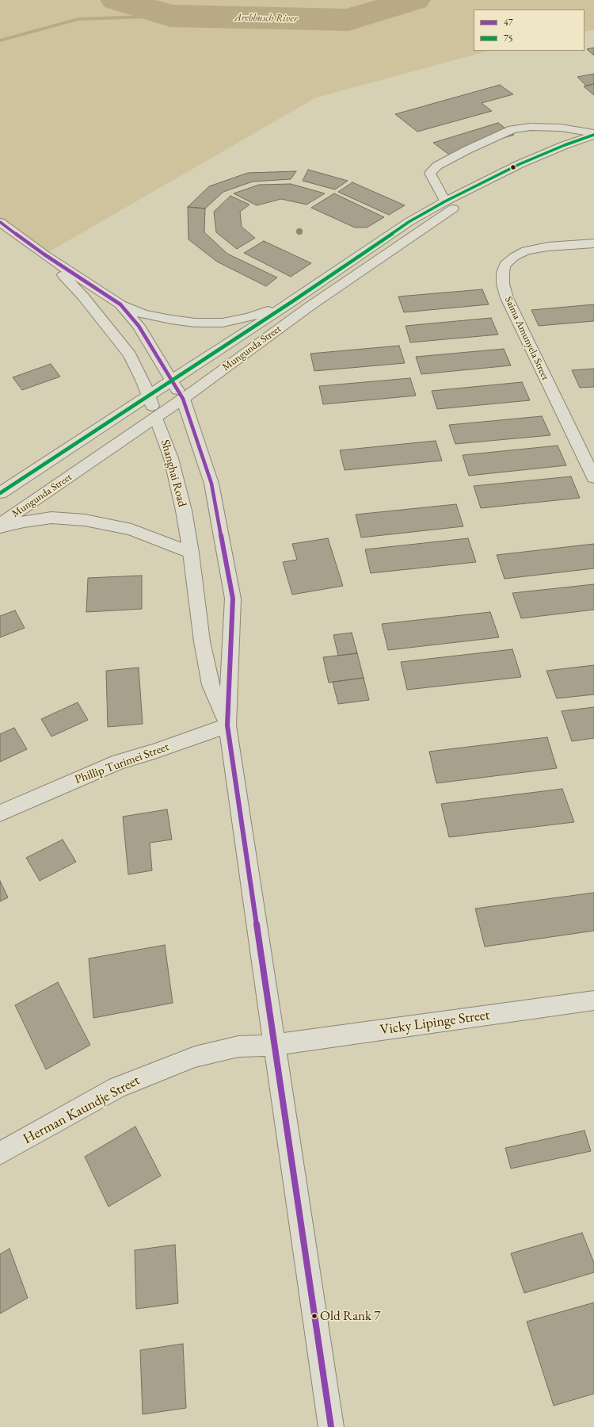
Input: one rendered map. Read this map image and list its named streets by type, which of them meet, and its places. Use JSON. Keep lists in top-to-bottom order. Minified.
{"streets":{"street":["Saima Amunyela Street","Mungunda Street","Shanghai Road","Phillip Turimei Street","Vicky Lipinge Street","Herman Kaundje Street"]},"crossings":[["Mungunda Street","Shanghai Road"],["Shanghai Road","Phillip Turimei Street"],["Shanghai Road","Vicky Lipinge Street"],["Shanghai Road","Herman Kaundje Street"],["Vicky Lipinge Street","Herman Kaundje Street"]],"water":["Arebbusch River"],"places":["Old Rank 7"],"lines":["transit line 75","transit line 47"],"legend":["47","75"]}
